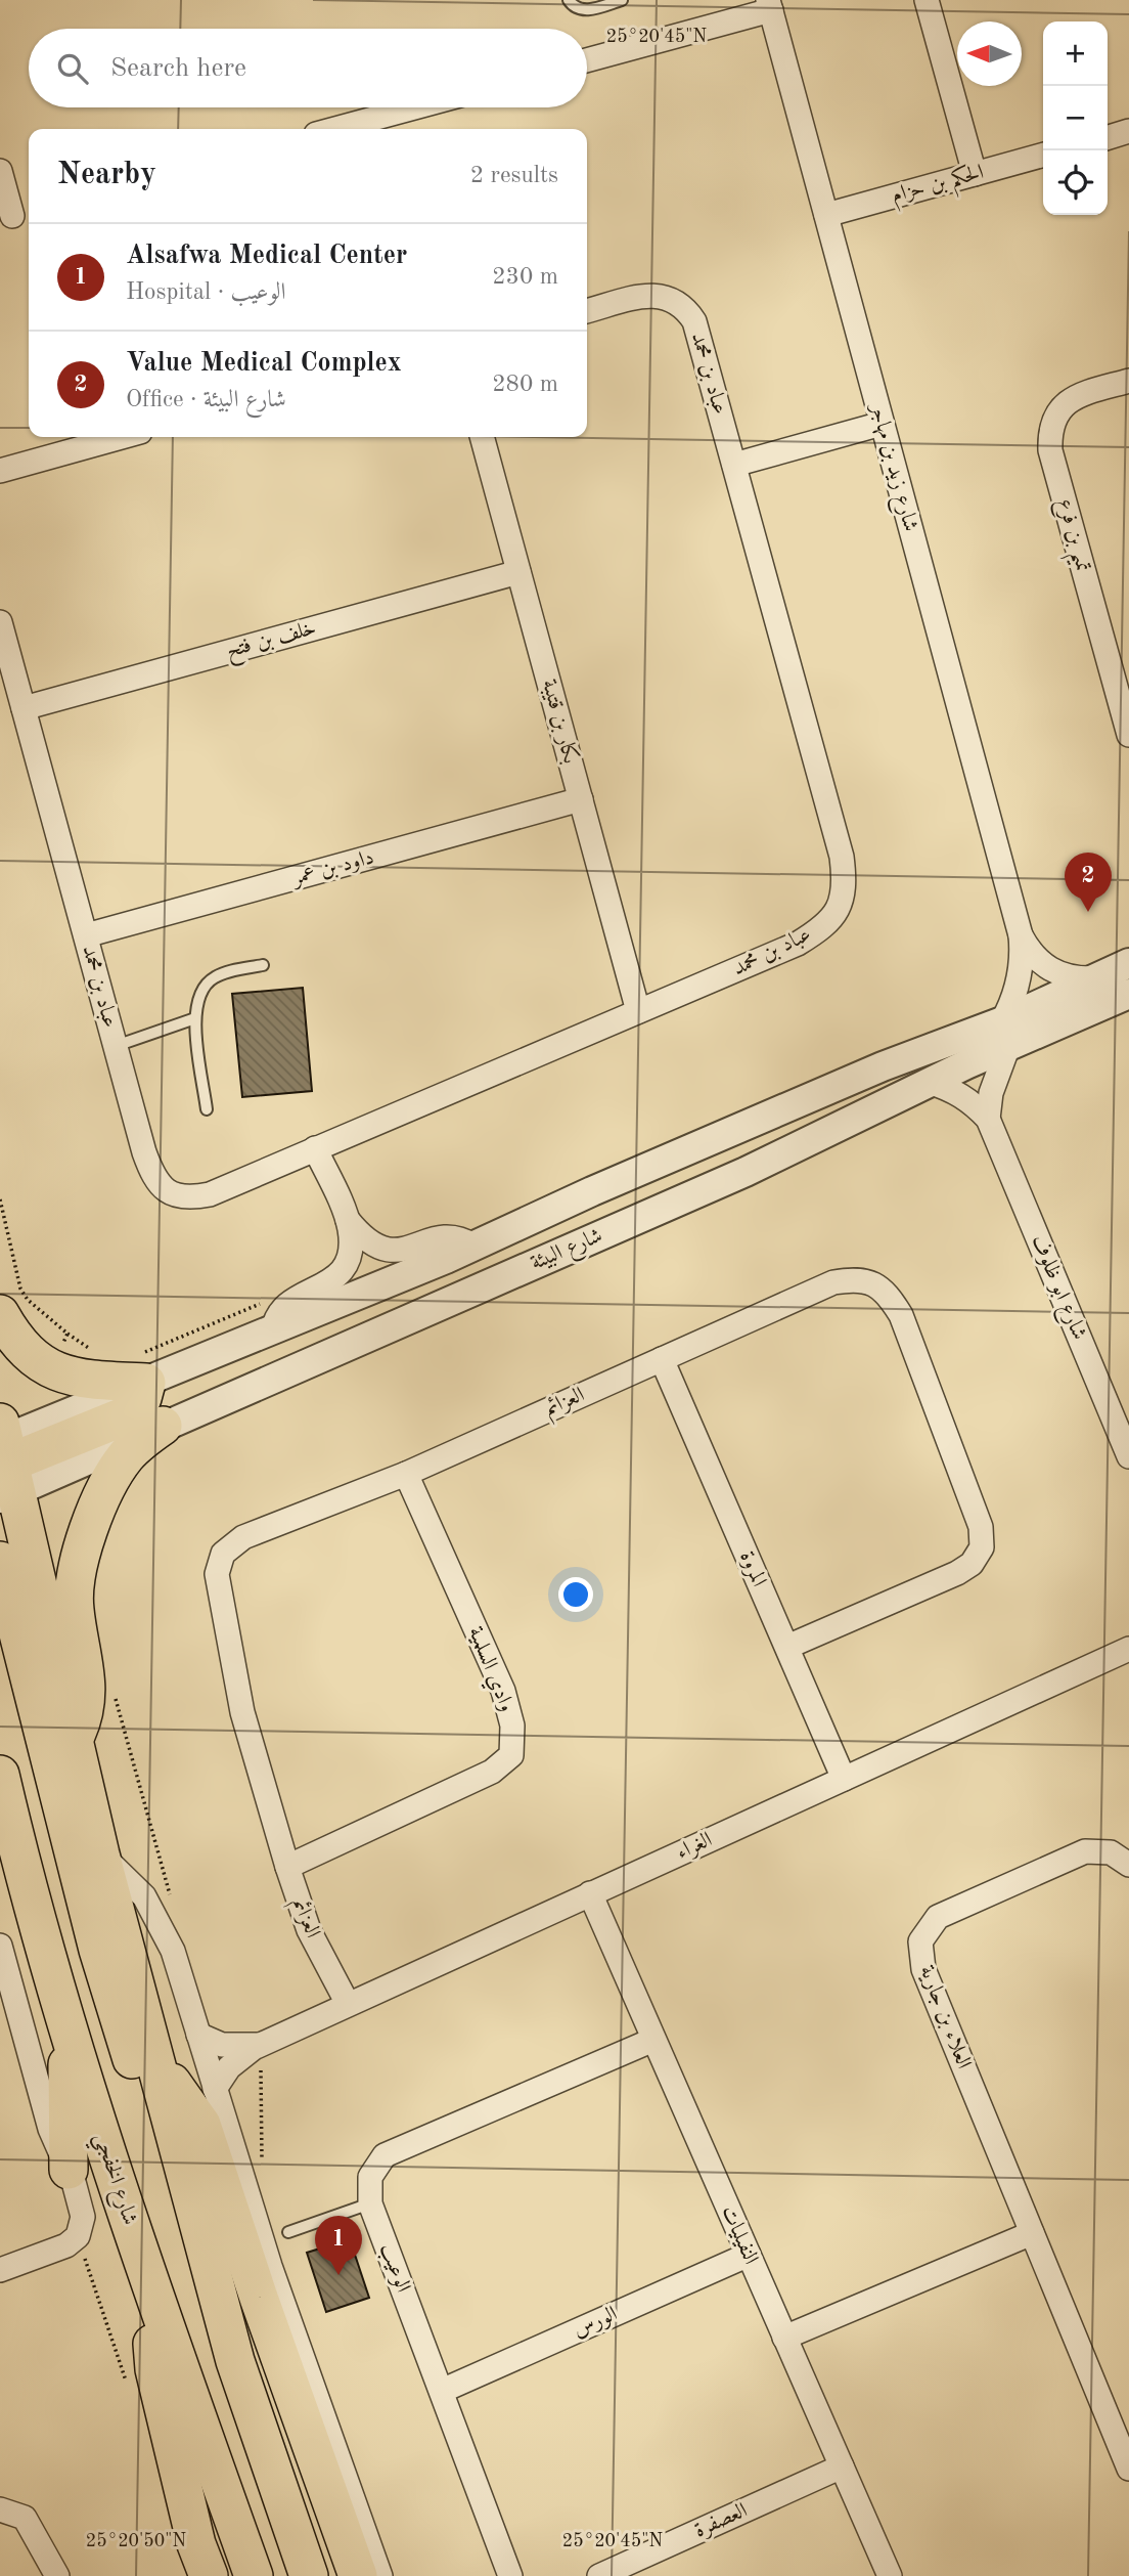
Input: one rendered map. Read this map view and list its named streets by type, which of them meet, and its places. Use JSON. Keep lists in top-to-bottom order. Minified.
{"streets":{"highway":["شارع الخفجي"],"street":["الحكم بن حزام","عباد بن محمد","شارع زيد بن مهاجر","تميم بن فرع","خلف بن فتح","بكار بن قتيبة","داود بن عمر","شارع البيئة","شارع ابو ظلوف","العزائم","المروة","وادي السلمية","الغراء","العلاء بن جارية","النفيليات","الوعيب","الورس","العصفرة"]},"crossings":[["الحكم بن حزام","شارع زيد بن مهاجر"],["عباد بن محمد","خلف بن فتح"],["عباد بن محمد","بكار بن قتيبة"],["عباد بن محمد","داود بن عمر"],["شارع زيد بن مهاجر","شارع البيئة"],["خلف بن فتح","بكار بن قتيبة"],["بكار بن قتيبة","داود بن عمر"],["شارع البيئة","شارع ابو ظلوف"],["العزائم","المروة"],["العزائم","وادي السلمية"],["العزائم","الغراء"],["المروة","الغراء"],["الغراء","النفيليات"],["النفيليات","الوعيب"],["النفيليات","الورس"],["النفيليات","العصفرة"],["الوعيب","الورس"]],"north":"left","page":{"map_buttons":["+","−"],"search":"Search here","heading":["Nearby","2 results"],"list":[{"mark":"1","name":"Alsafwa Medical Center","note":"Hospital · الوعيب","value":"230 m"},{"mark":"2","name":"Value Medical Complex","note":"Office · شارع البيئة","value":"280 m"}],"pins":["2","1"]},"coordinates":["25°20'45\"N","25°20'50\"N"]}
